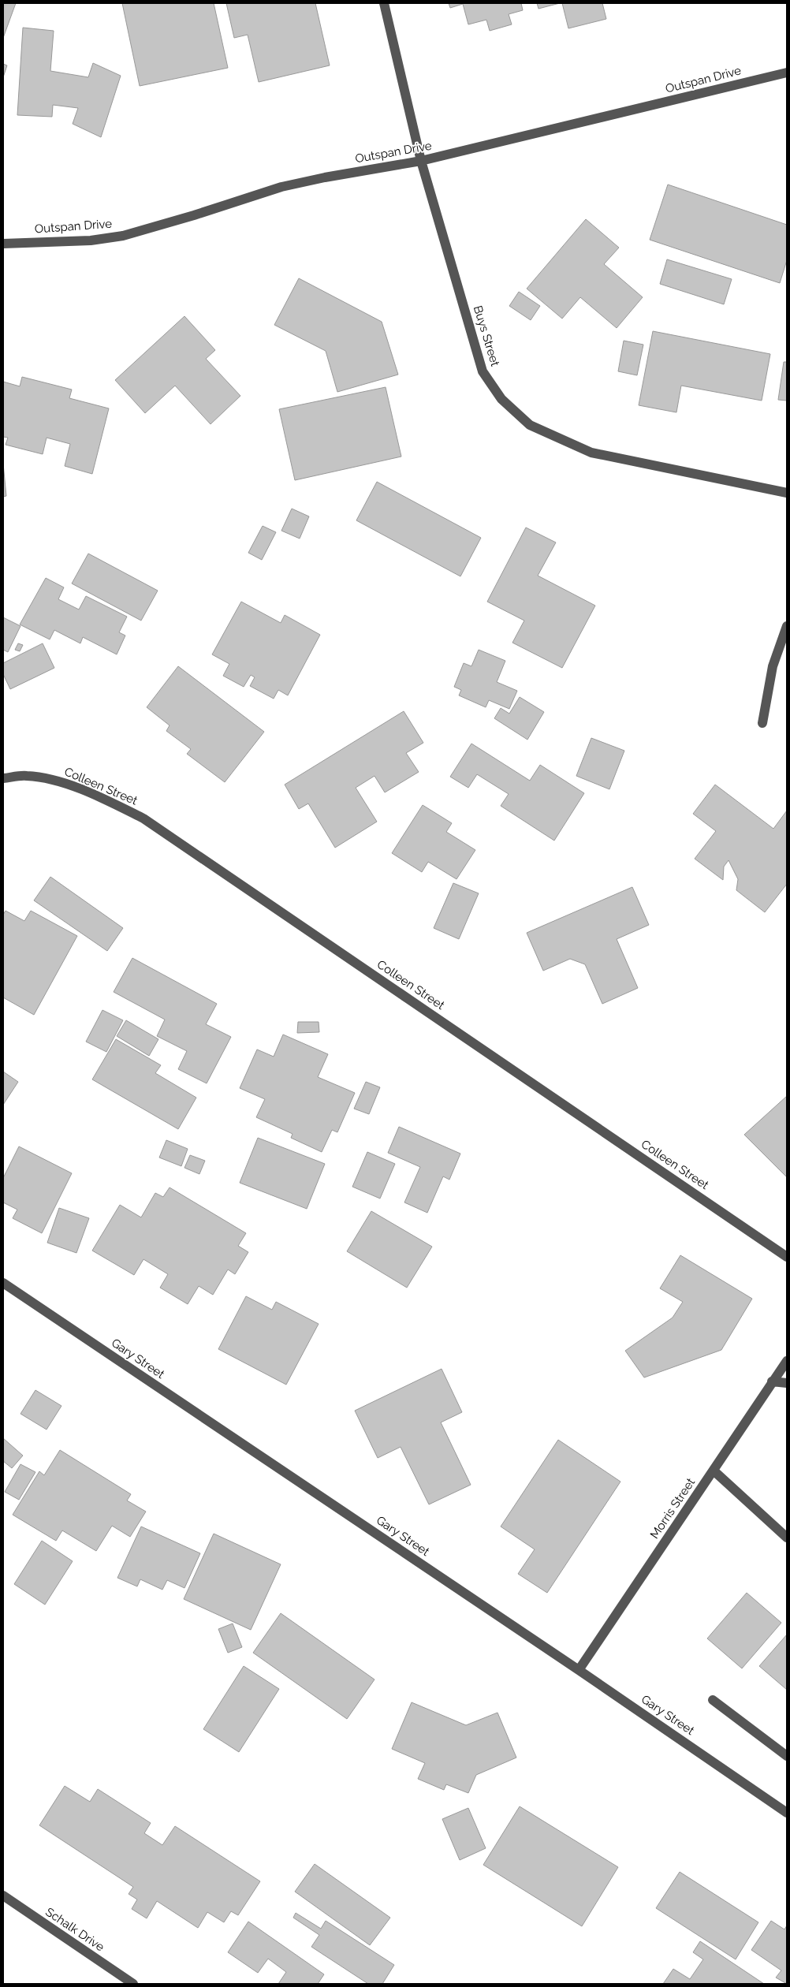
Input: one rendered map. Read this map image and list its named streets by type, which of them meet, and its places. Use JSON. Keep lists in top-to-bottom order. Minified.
{"streets":{"street":["Outspan Drive","Buys Street","Colleen Street","Gary Street","Morris Street","Schalk Drive"]},"crossings":[["Outspan Drive","Buys Street"],["Gary Street","Morris Street"]]}
